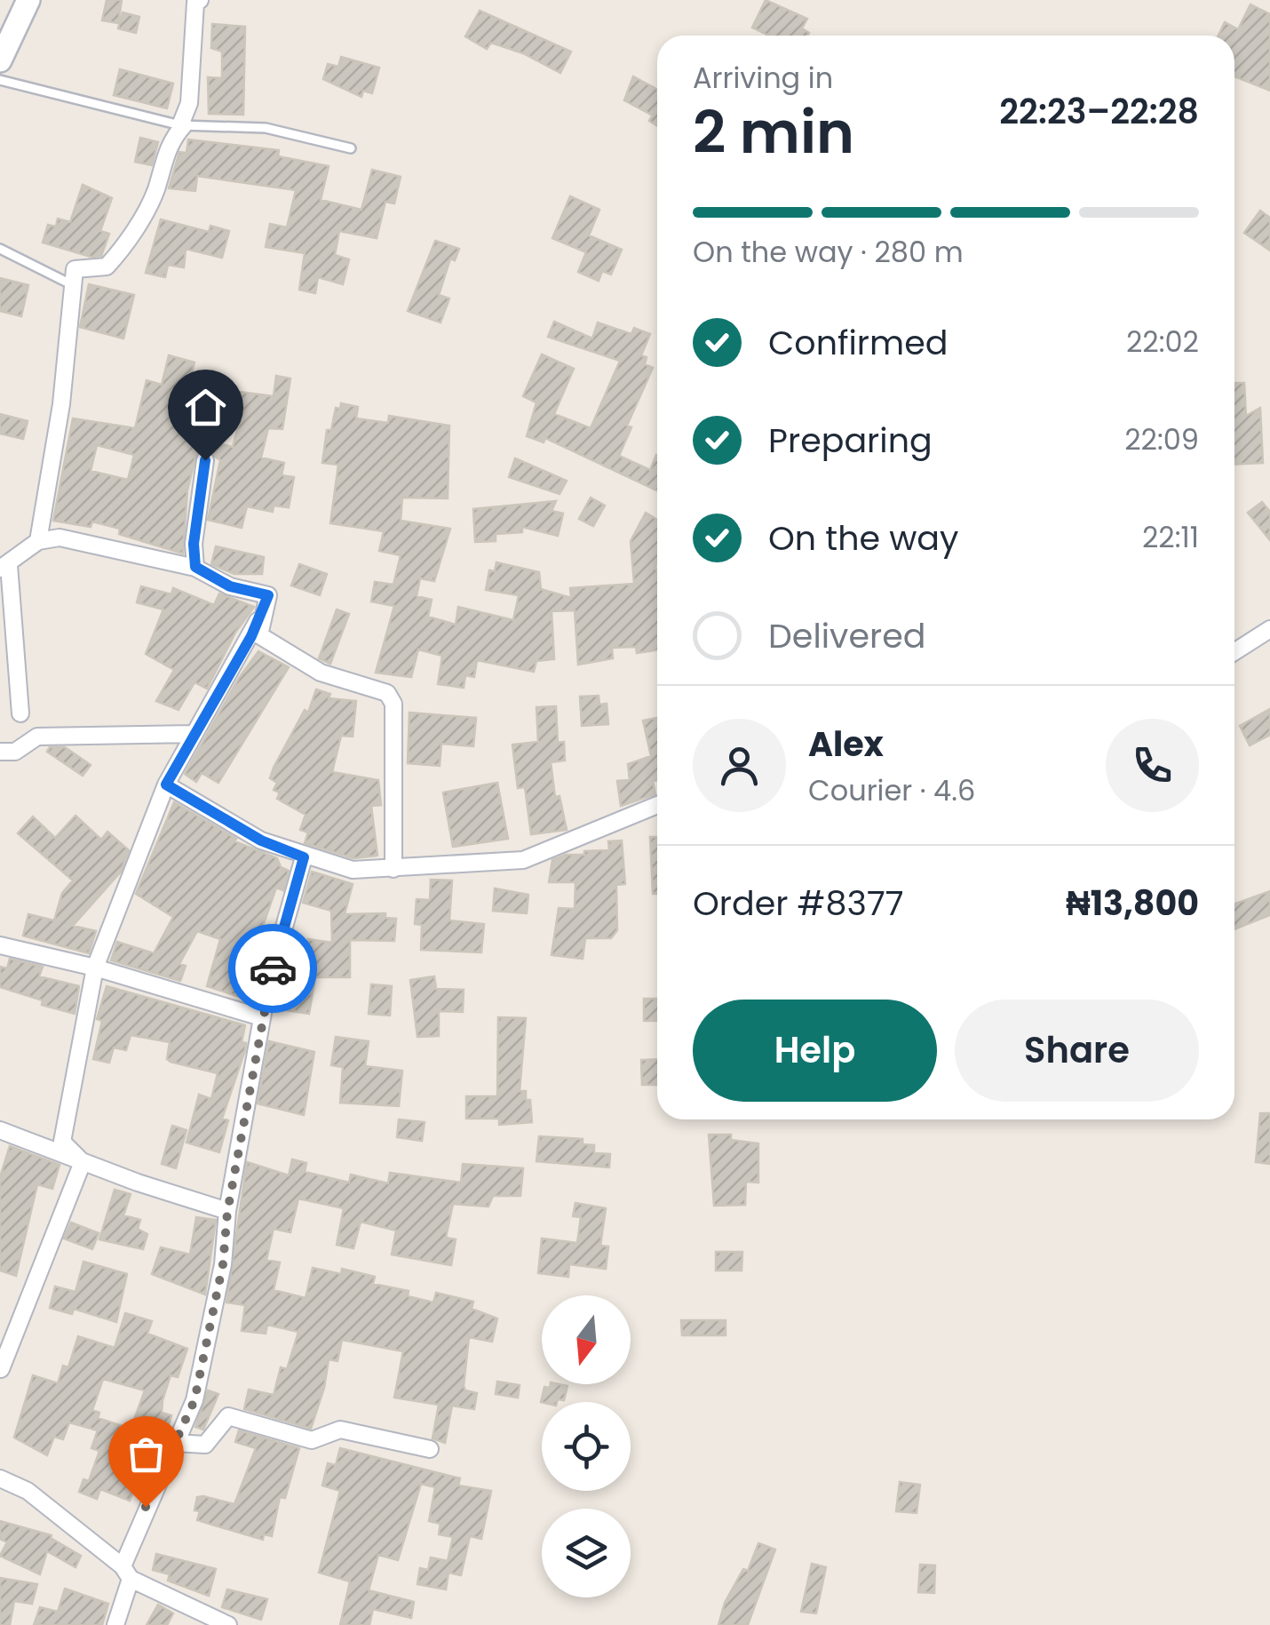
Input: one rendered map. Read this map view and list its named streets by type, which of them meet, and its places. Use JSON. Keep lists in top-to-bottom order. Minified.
{"north":"bottom","page":{"heading":["2 min","Arriving in","22:23–22:28"],"panel":["Alex","Courier · 4.6","Order #8377","₦13,800"],"bar":"On the way · 280 m","list":[["Confirmed","22:02"],["Preparing","22:09"],["On the way","22:11"],"Delivered"],"buttons":["Help","Share"]}}
